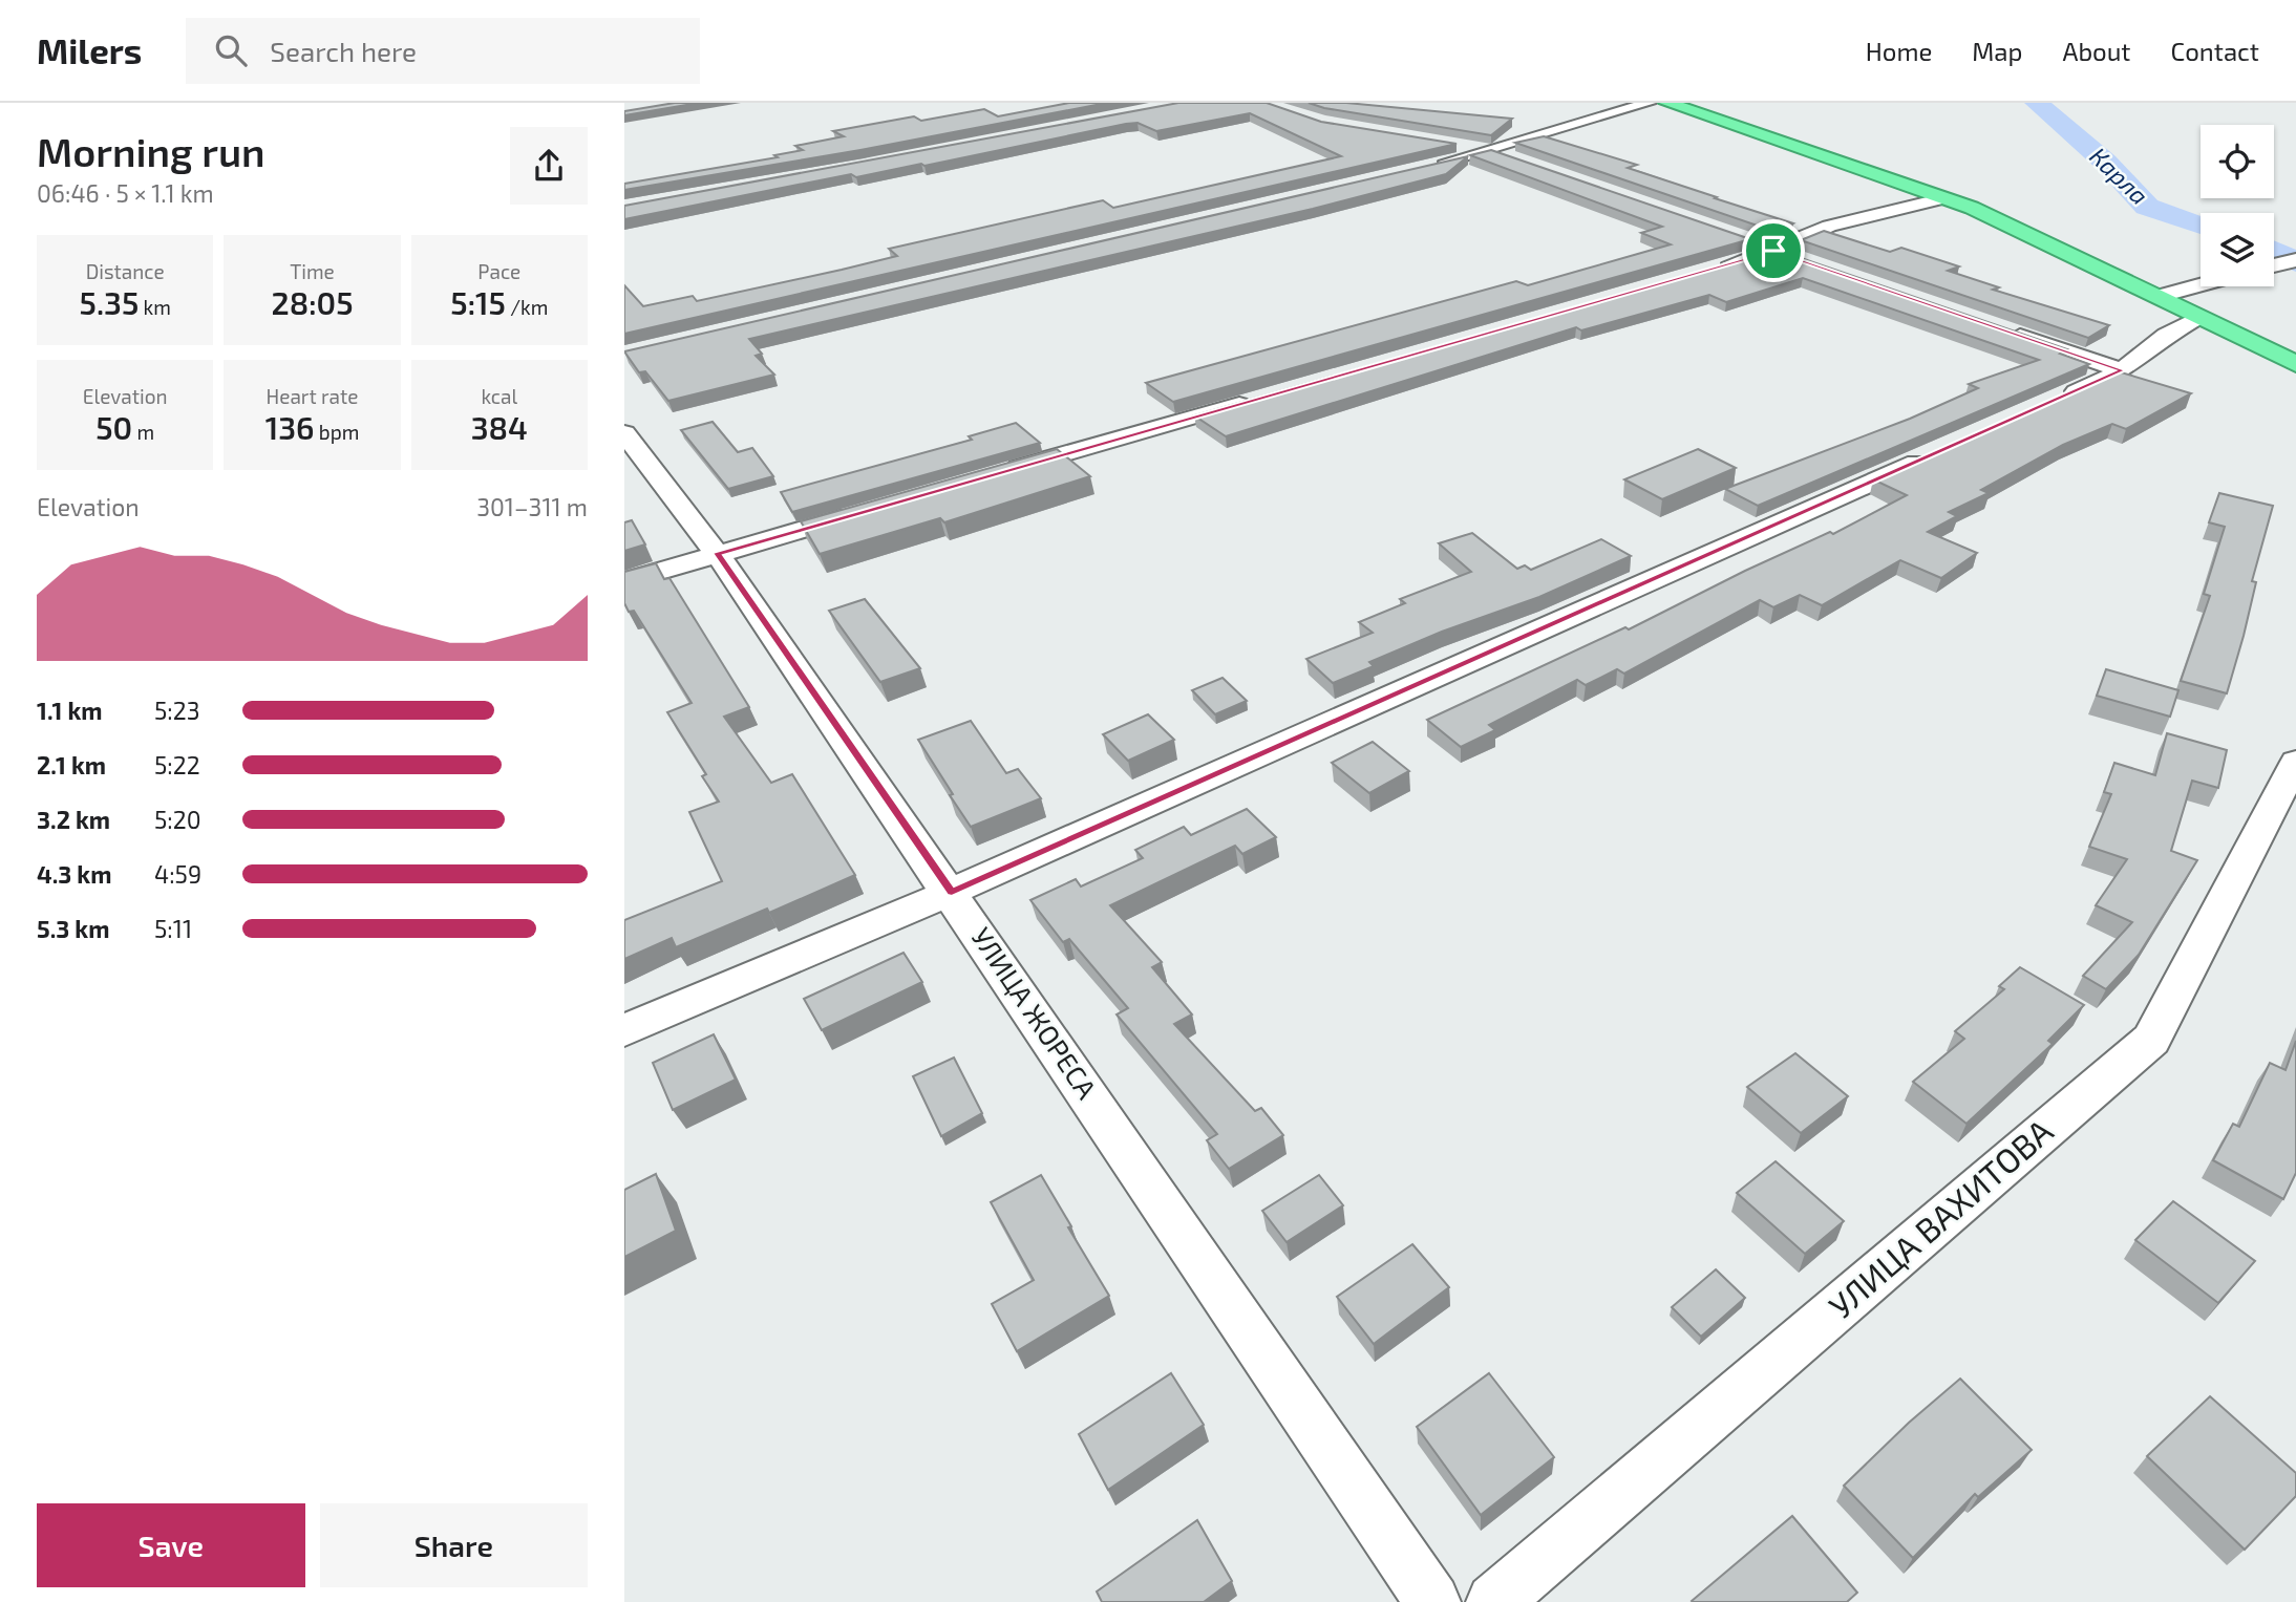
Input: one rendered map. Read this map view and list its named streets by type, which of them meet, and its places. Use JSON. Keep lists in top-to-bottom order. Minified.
{"streets":{"street":["УЛИЦА ЖОРЕСА","УЛИЦА ВАХИТОВА"]},"water":["Карла"],"page":{"header":"Milers","search":"Search here","nav":["Home","Map","About","Contact"],"heading":["Morning run","06:46 · 5 × 1.1 km"],"stats":[["Distance","5.35 km"],["Time","28:05"],["Pace","5:15 /km"],["Elevation","50 m"],["Heart rate","136 bpm"],["kcal","384"]],"chart":["Elevation","301–311 m"],"list":[{"name":"1.1 km","note":"5:23"},{"name":"2.1 km","note":"5:22"},{"name":"3.2 km","note":"5:20"},{"name":"4.3 km","note":"4:59"},{"name":"5.3 km","note":"5:11"}],"buttons":["Save","Share"]}}
